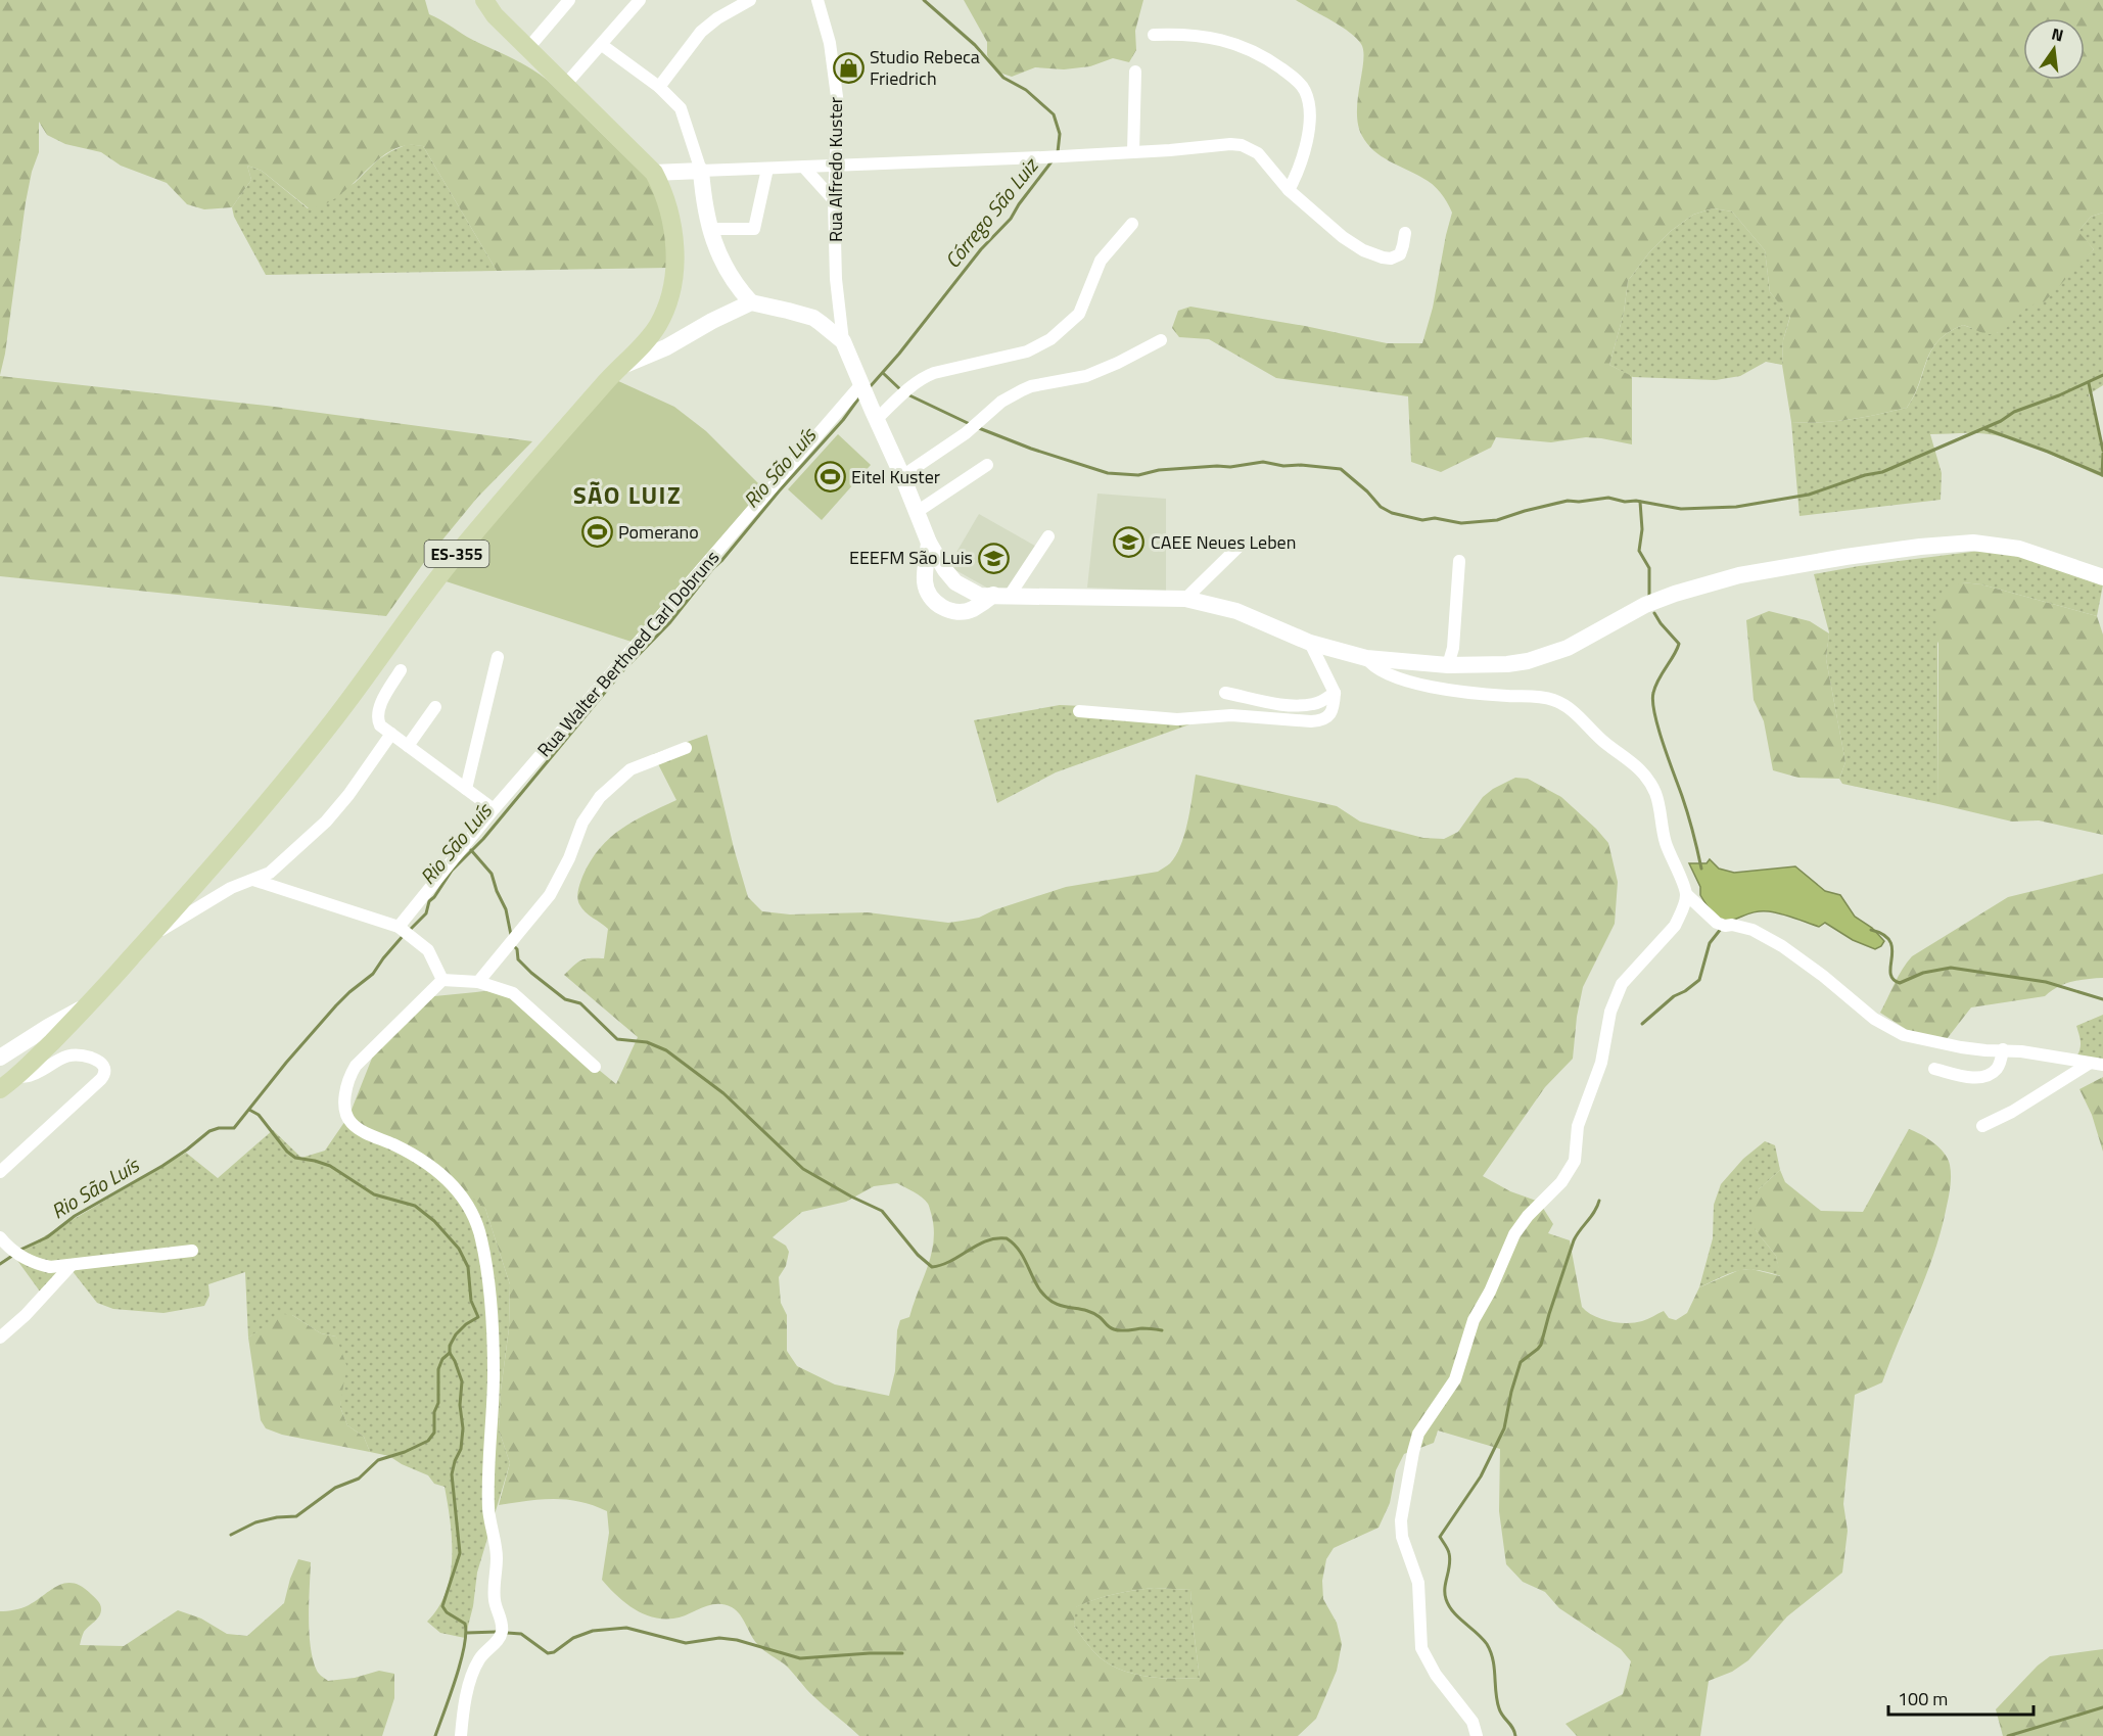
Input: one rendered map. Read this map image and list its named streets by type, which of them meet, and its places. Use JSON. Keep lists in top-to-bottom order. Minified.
{"streets":{"main road":["ES-355"],"street":["Rua Alfredo Kuster","Rua Walter Berthoed Carl Dobruns"]},"districts":["SÃO LUIZ"],"water":["Córrego São Luiz","Rio São Luís"],"places":{"shop":["Studio Rebeca Friedrich"],"sports":["Eitel Kuster","Pomerano"],"school or university":["CAEE Neues Leben","EEEFM São Luis"]},"scale_bar":"100 m","north":"top"}
